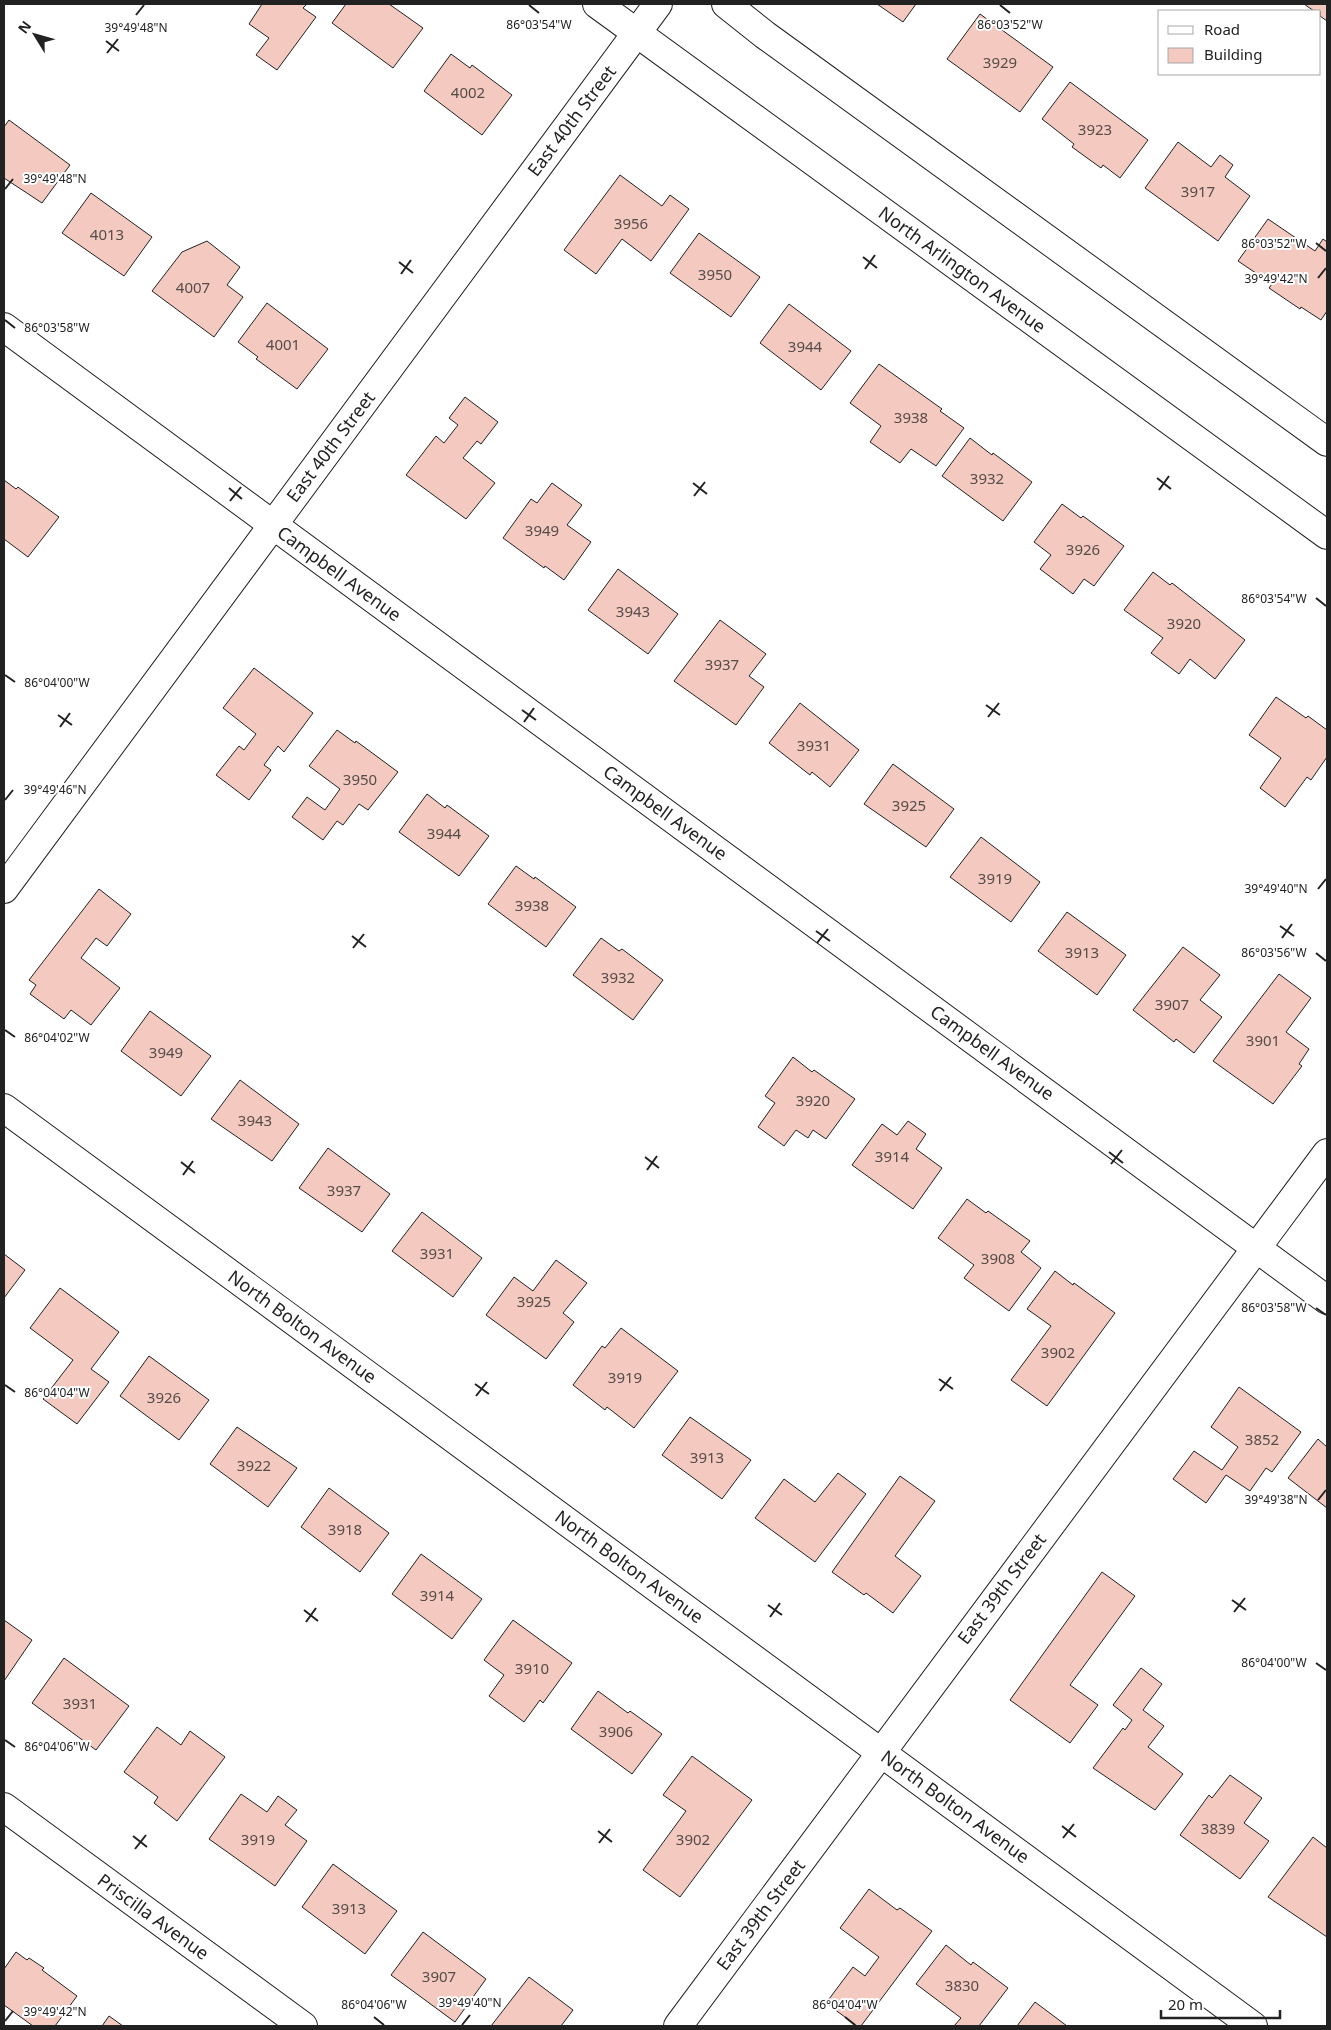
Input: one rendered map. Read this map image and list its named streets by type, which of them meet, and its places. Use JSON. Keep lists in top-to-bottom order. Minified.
{"streets":{"street":["East 40th Street","North Arlington Avenue","Campbell Avenue","North Bolton Avenue","East 39th Street","Priscilla Avenue"]},"crossings":[["East 40th Street","North Arlington Avenue"],["East 40th Street","Campbell Avenue"],["Campbell Avenue","East 39th Street"],["North Bolton Avenue","East 39th Street"]],"house_numbers":["3929","4002","3923","3917","3956","4013","3950","4007","4001","3944","3938","3932","3949","3926","3943","3920","3937","3931","3950","3925","3944","3919","3938","3913","3932","3907","3901","3949","3920","3943","3914","3937","3931","3908","3925","3902","3919","3926","3852","3913","3922","3918","3914","3910","3931","3906","3839","3919","3902","3913","3907","3830"],"legend":["Road","Building"],"scale_bar":"20 m","north":"top left","coordinates":["86°03'54\"W","86°03'52\"W","39°49'48\"N","39°49'42\"N","86°03'58\"W","86°04'00\"W","39°49'46\"N","39°49'40\"N","86°03'56\"W","86°04'02\"W","86°04'04\"W","39°49'38\"N","86°04'06\"W"]}
